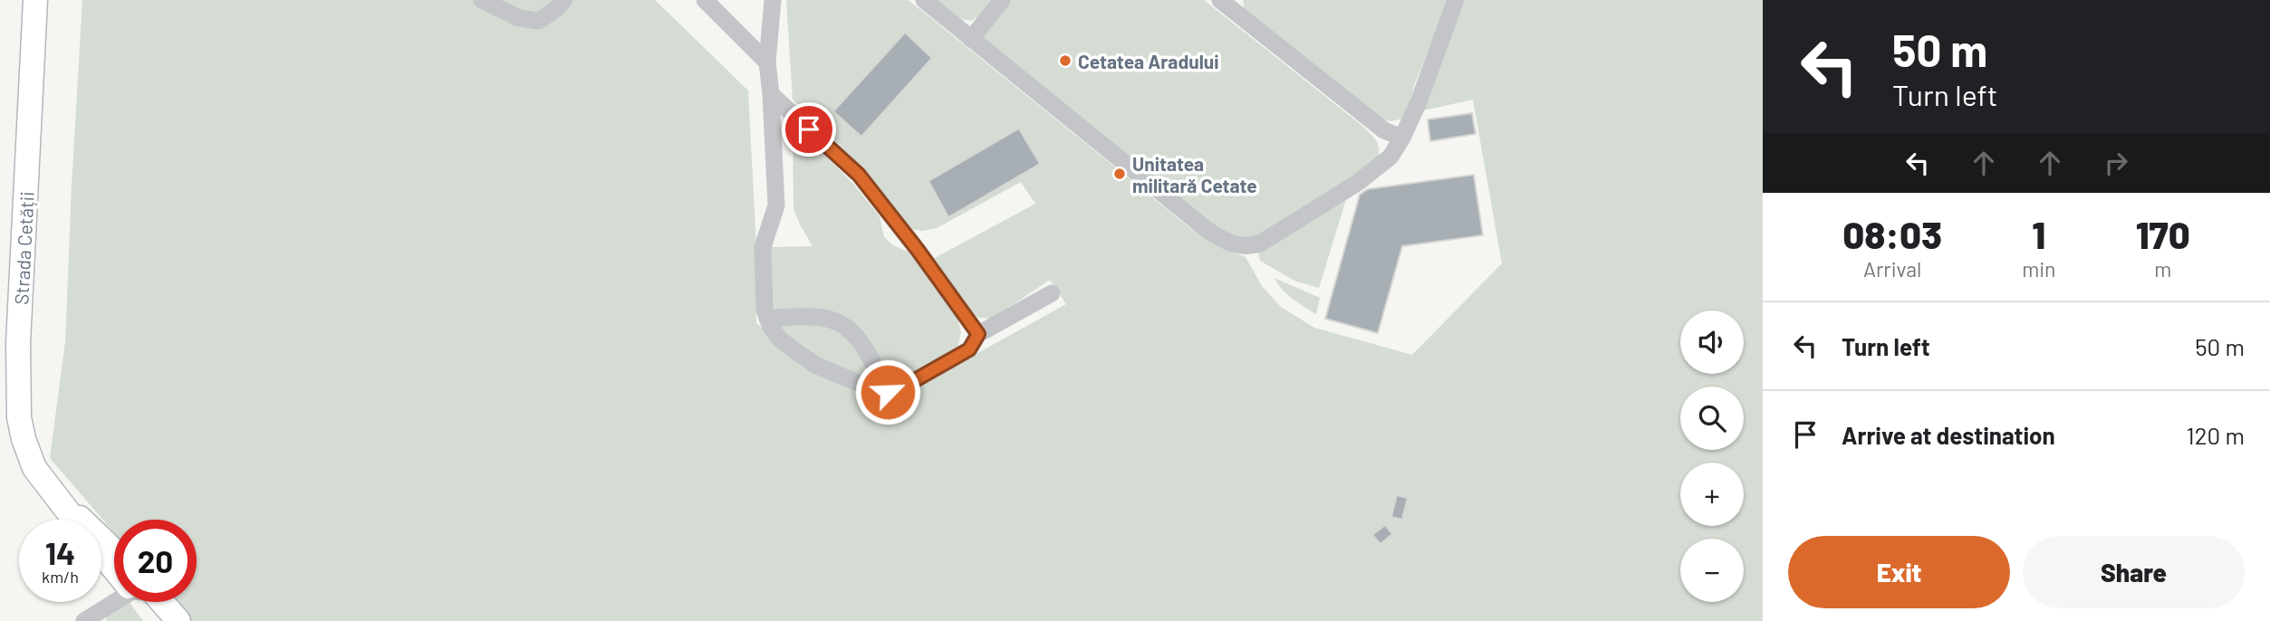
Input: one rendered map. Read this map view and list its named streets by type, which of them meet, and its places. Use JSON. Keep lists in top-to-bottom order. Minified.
{"streets":{"main road":["Strada Cetății"]},"places":["Cetatea Aradului","Unitatea militară Cetate"],"page":{"turn":["50 m","Turn left"],"eta":["08:03","Arrival","1","min","170","m"],"list":[{"name":"Turn left","value":"50 m"},{"name":"Arrive at destination","value":"120 m"}],"map_buttons":["+","−"],"speed":"14 km/h","limit":"20","buttons":["Exit","Share"]}}
